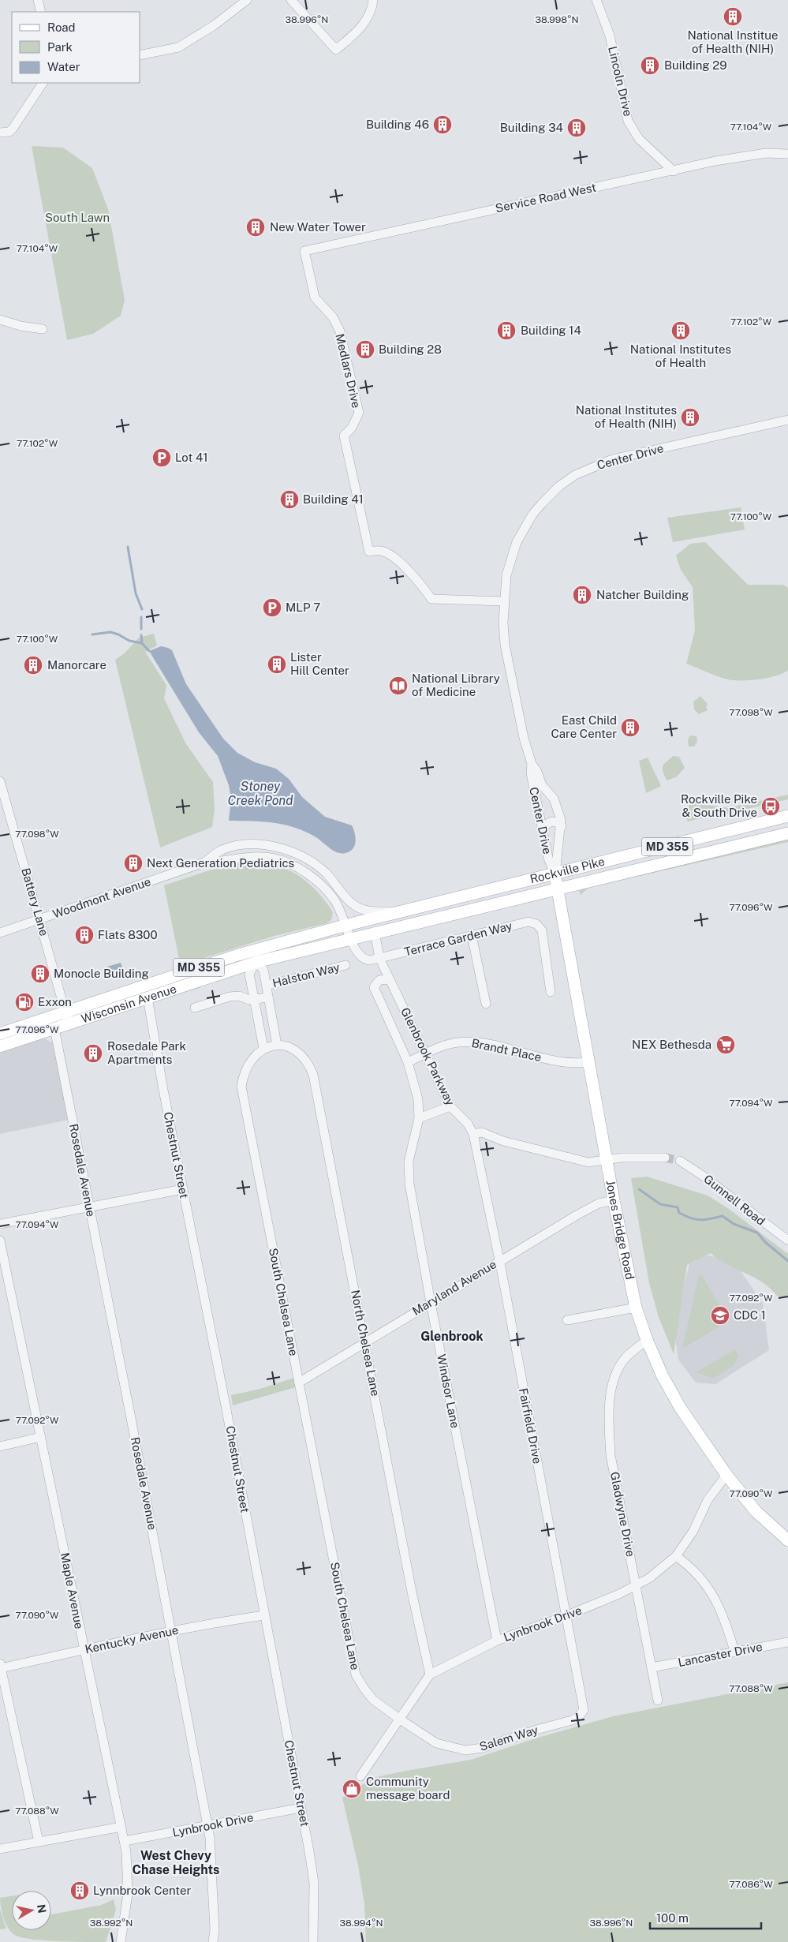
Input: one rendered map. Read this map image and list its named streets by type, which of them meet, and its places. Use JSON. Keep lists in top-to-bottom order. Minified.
{"streets":{"main road":["MD 355","Rockville Pike","Wisconsin Avenue","Jones Bridge Road"],"street":["Lincoln Drive","Service Road West","Medlars Drive","Center Drive","Woodmont Avenue","Battery Lane","Terrace Garden Way","Halston Way","Brandt Place","Glenbrook Parkway","Chestnut Street","Rosedale Avenue","Gunnell Road","Maryland Avenue","South Chelsea Lane","North Chelsea Lane","Windsor Lane","Fairfield Drive","Gladwyne Drive","Maple Avenue","Lynbrook Drive","Kentucky Avenue","Lancaster Drive","Salem Way"]},"crossings":[["Lincoln Drive","Service Road West"],["Service Road West","Medlars Drive"],["Medlars Drive","Center Drive"],["Center Drive","Rockville Pike"],["Center Drive","Jones Bridge Road"],["Rockville Pike","Woodmont Avenue"],["Rockville Pike","Wisconsin Avenue"],["Rockville Pike","Glenbrook Parkway"],["Rockville Pike","Jones Bridge Road"],["Woodmont Avenue","Battery Lane"],["Woodmont Avenue","Wisconsin Avenue"],["Battery Lane","Wisconsin Avenue"],["Terrace Garden Way","Glenbrook Parkway"],["Wisconsin Avenue","Chestnut Street"],["Wisconsin Avenue","Rosedale Avenue"],["Brandt Place","Glenbrook Parkway"],["Brandt Place","Jones Bridge Road"],["Glenbrook Parkway","Windsor Lane"],["Glenbrook Parkway","Fairfield Drive"],["Chestnut Street","Lynbrook Drive"],["Chestnut Street","Kentucky Avenue"],["Rosedale Avenue","Lynbrook Drive"],["Rosedale Avenue","Kentucky Avenue"],["Jones Bridge Road","Maryland Avenue"],["Jones Bridge Road","Gladwyne Drive"],["Jones Bridge Road","Lynbrook Drive"],["Maryland Avenue","South Chelsea Lane"],["Maryland Avenue","North Chelsea Lane"],["Maryland Avenue","Windsor Lane"],["Maryland Avenue","Fairfield Drive"],["South Chelsea Lane","Lynbrook Drive"],["South Chelsea Lane","Salem Way"],["North Chelsea Lane","Lynbrook Drive"],["Windsor Lane","Lynbrook Drive"],["Fairfield Drive","Lynbrook Drive"],["Fairfield Drive","Salem Way"],["Gladwyne Drive","Lynbrook Drive"],["Gladwyne Drive","Lancaster Drive"],["Maple Avenue","Lynbrook Drive"],["Maple Avenue","Kentucky Avenue"],["Lynbrook Drive","Salem Way"]],"districts":["Glenbrook","West Chevy Chase Heights"],"water":["Stoney Creek Pond"],"parks":["South Lawn"],"places":{"building":["National Institue of Health (NIH)","Building 29","Building 46","Building 34","New Water Tower","Building 14","National Institutes of Health","Building 28","National Institutes of Health (NIH)","Building 41","Natcher Building","Lister Hill Center","Manorcare","East Child Care Center","Next Generation Pediatrics","Flats 8300","Monocle Building","Rosedale Park Apartments","Lynnbrook Center"],"parking":["Lot 41","MLP 7"],"library":["National Library of Medicine"],"bus stop":["Rockville Pike & South Drive"],"fuel station":["Exxon"],"supermarket":["NEX Bethesda"],"school or university":["CDC 1"],"shop":["Community message board"]},"legend":["Road","Park","Water"],"scale_bar":"100 m","north":"right","coordinates":["38.996°N","38.998°N","77.104°W","77.102°W","77.100°W","77.098°W","77.096°W","77.094°W","77.092°W","77.090°W","77.088°W","77.086°W","38.992°N","38.994°N"]}
